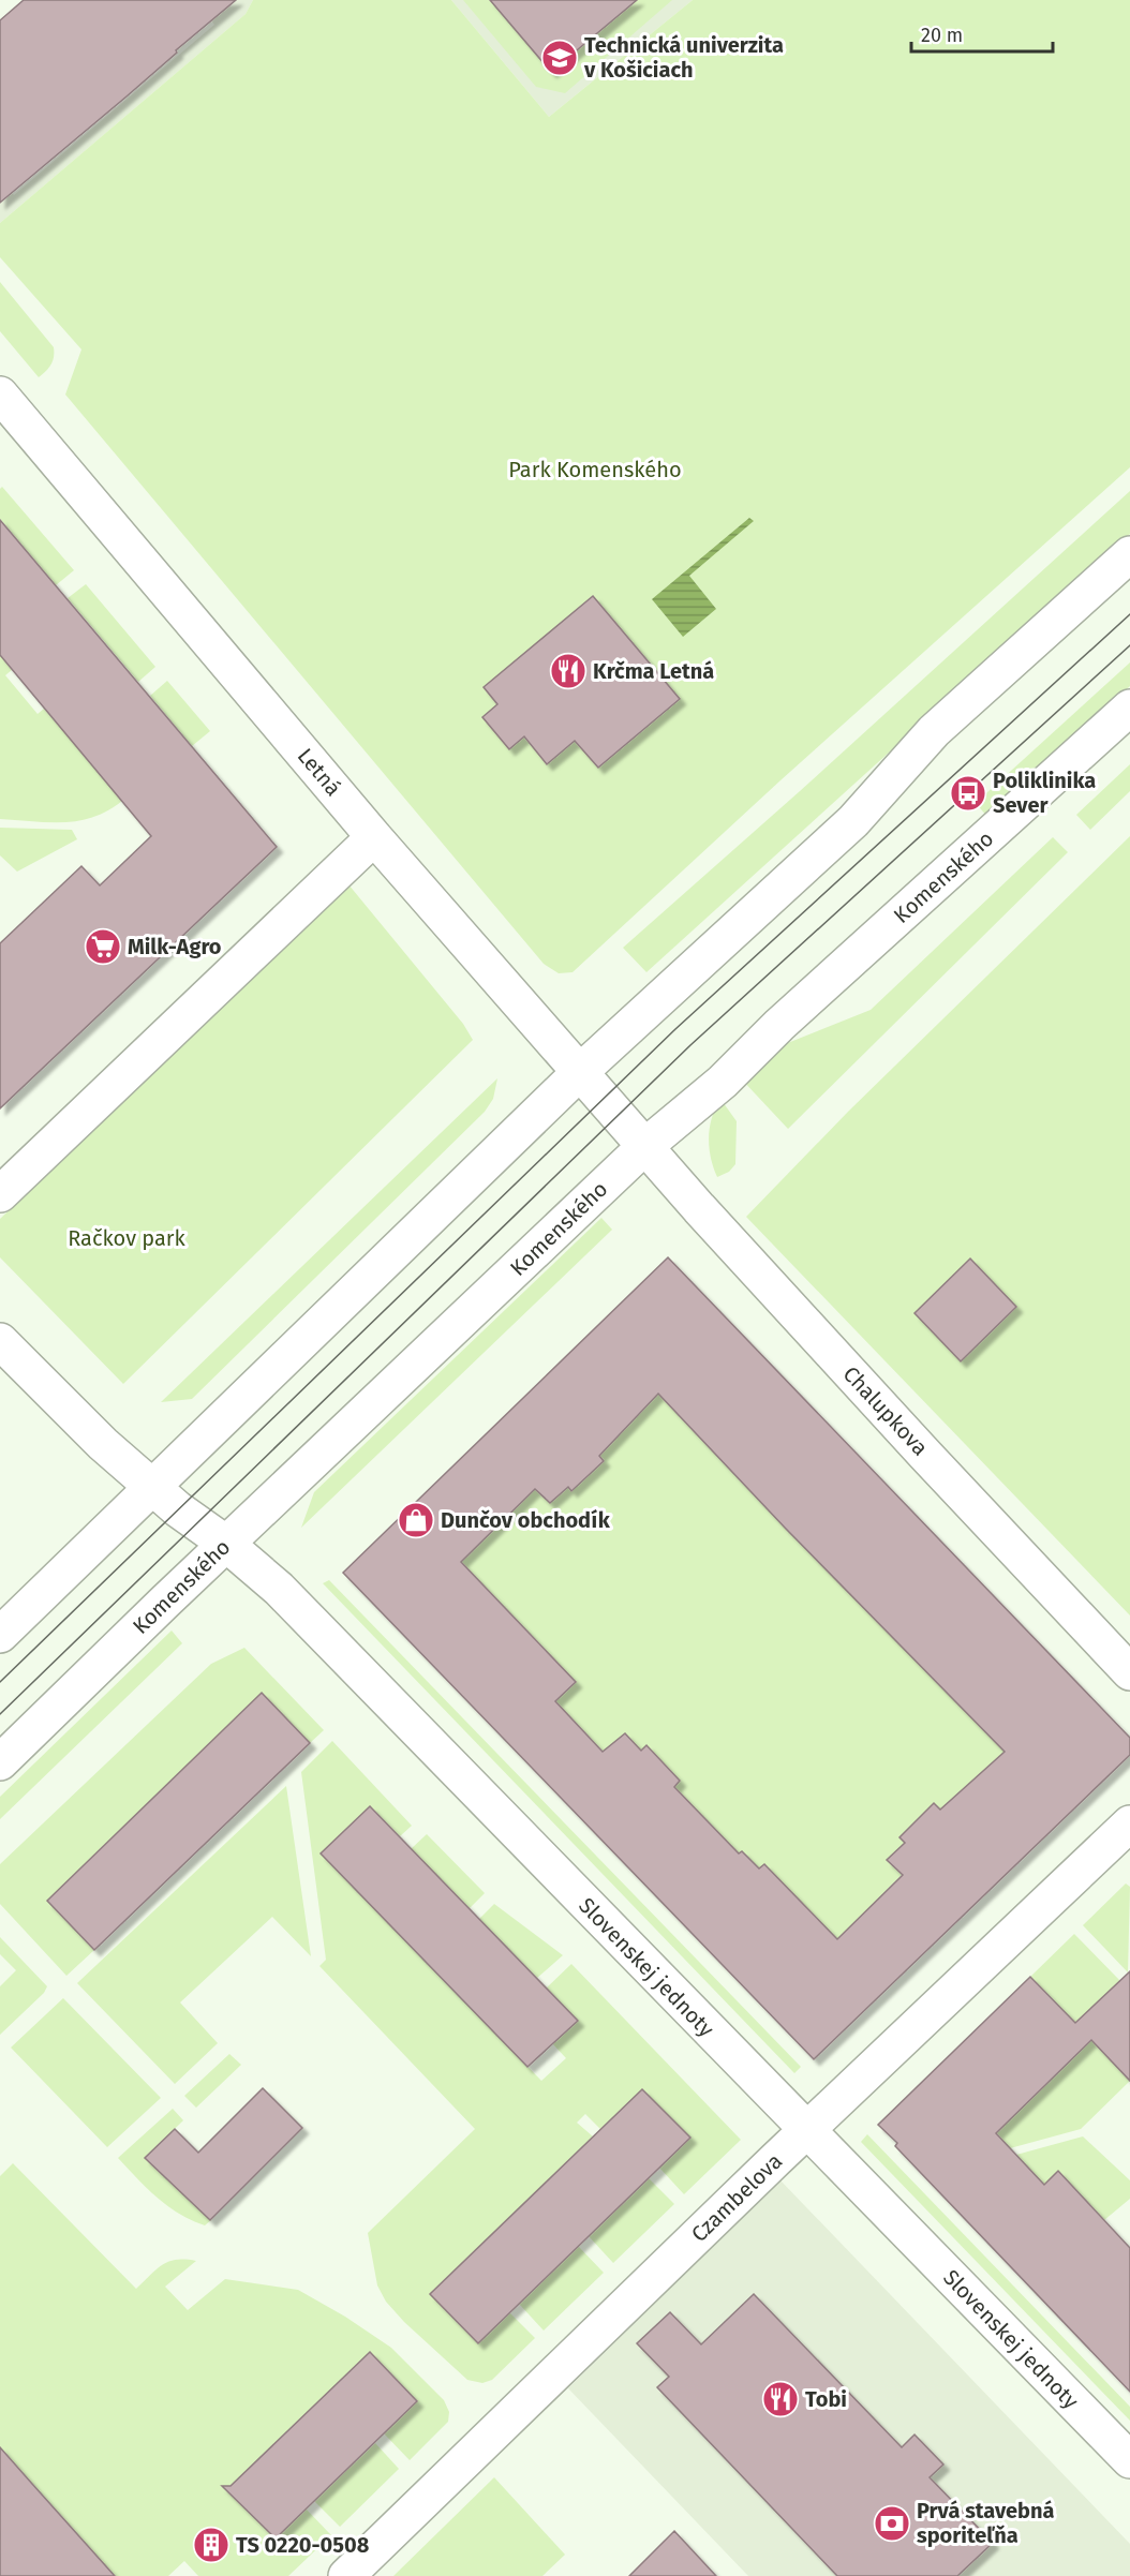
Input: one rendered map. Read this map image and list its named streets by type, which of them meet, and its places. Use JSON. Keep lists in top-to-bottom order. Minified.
{"streets":{"street":["Letná","Komenského","Chalupkova","Slovenskej jednoty","Czambelova"]},"crossings":[["Letná","Komenského"],["Letná","Chalupkova"],["Komenského","Chalupkova"],["Komenského","Slovenskej jednoty"],["Slovenskej jednoty","Czambelova"]],"parks":["Park Komenského","Račkov park"],"places":{"school or university":["Technická univerzita v Košiciach"],"restaurant":["Krčma Letná","Tobi"],"bus stop":["Poliklinika Sever"],"supermarket":["Milk-Agro"],"shop":["Dunčov obchodík"],"bank":["Prvá stavebná sporiteľňa"],"building":["TS 0220-0508"]},"scale_bar":"20 m"}
